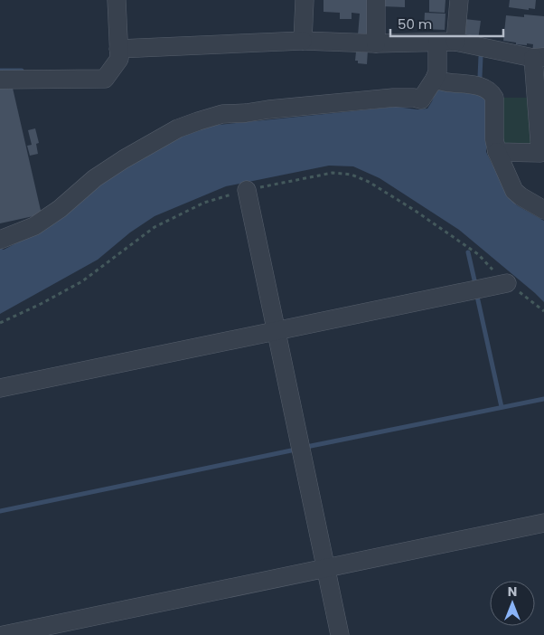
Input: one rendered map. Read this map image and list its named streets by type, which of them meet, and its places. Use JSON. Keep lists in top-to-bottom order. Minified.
{"scale_bar":"50 m","north":"top"}
